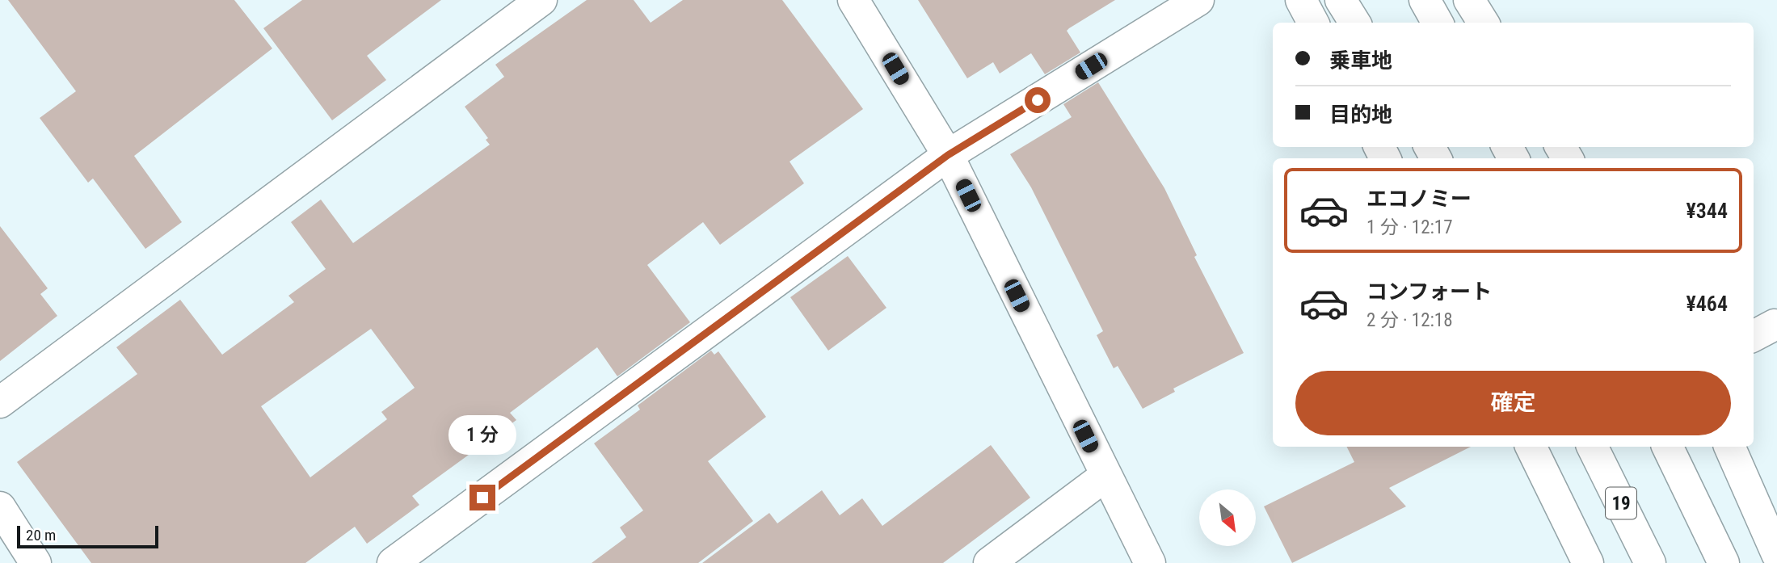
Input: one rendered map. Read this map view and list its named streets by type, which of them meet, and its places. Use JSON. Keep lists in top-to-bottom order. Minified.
{"streets":{"main road":["19"]},"scale_bar":"20 m","north":"bottom right","page":{"banner":["乗車地","目的地"],"list":[{"name":"エコノミー","note":"1 分 · 12:17","value":"¥344"},{"name":"コンフォート","note":"2 分 · 12:18","value":"¥464"}],"buttons":"確定","bubble":"1 分","scale":"20 m"}}
